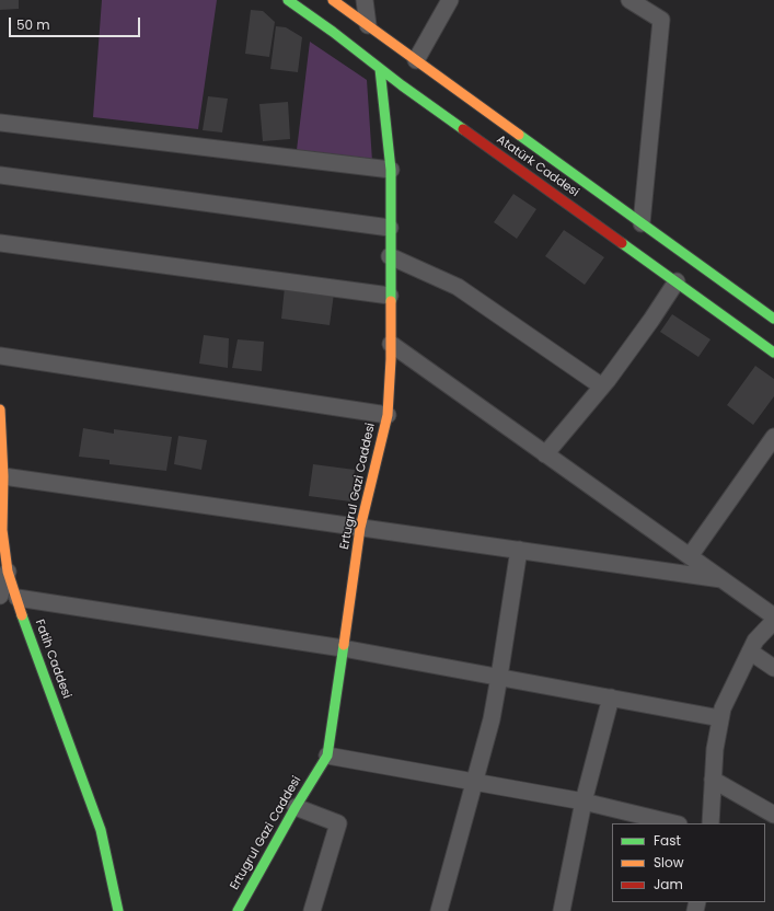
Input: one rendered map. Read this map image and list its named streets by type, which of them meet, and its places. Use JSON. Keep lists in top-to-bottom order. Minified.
{"streets":{"street":["Atatürk Caddesi","Ertugrul Gazi Caddesi","Fatih Caddesi"]},"crossings":[["Atatürk Caddesi","Ertugrul Gazi Caddesi"]],"legend":["Fast","Slow","Jam"],"scale_bar":"50 m"}
